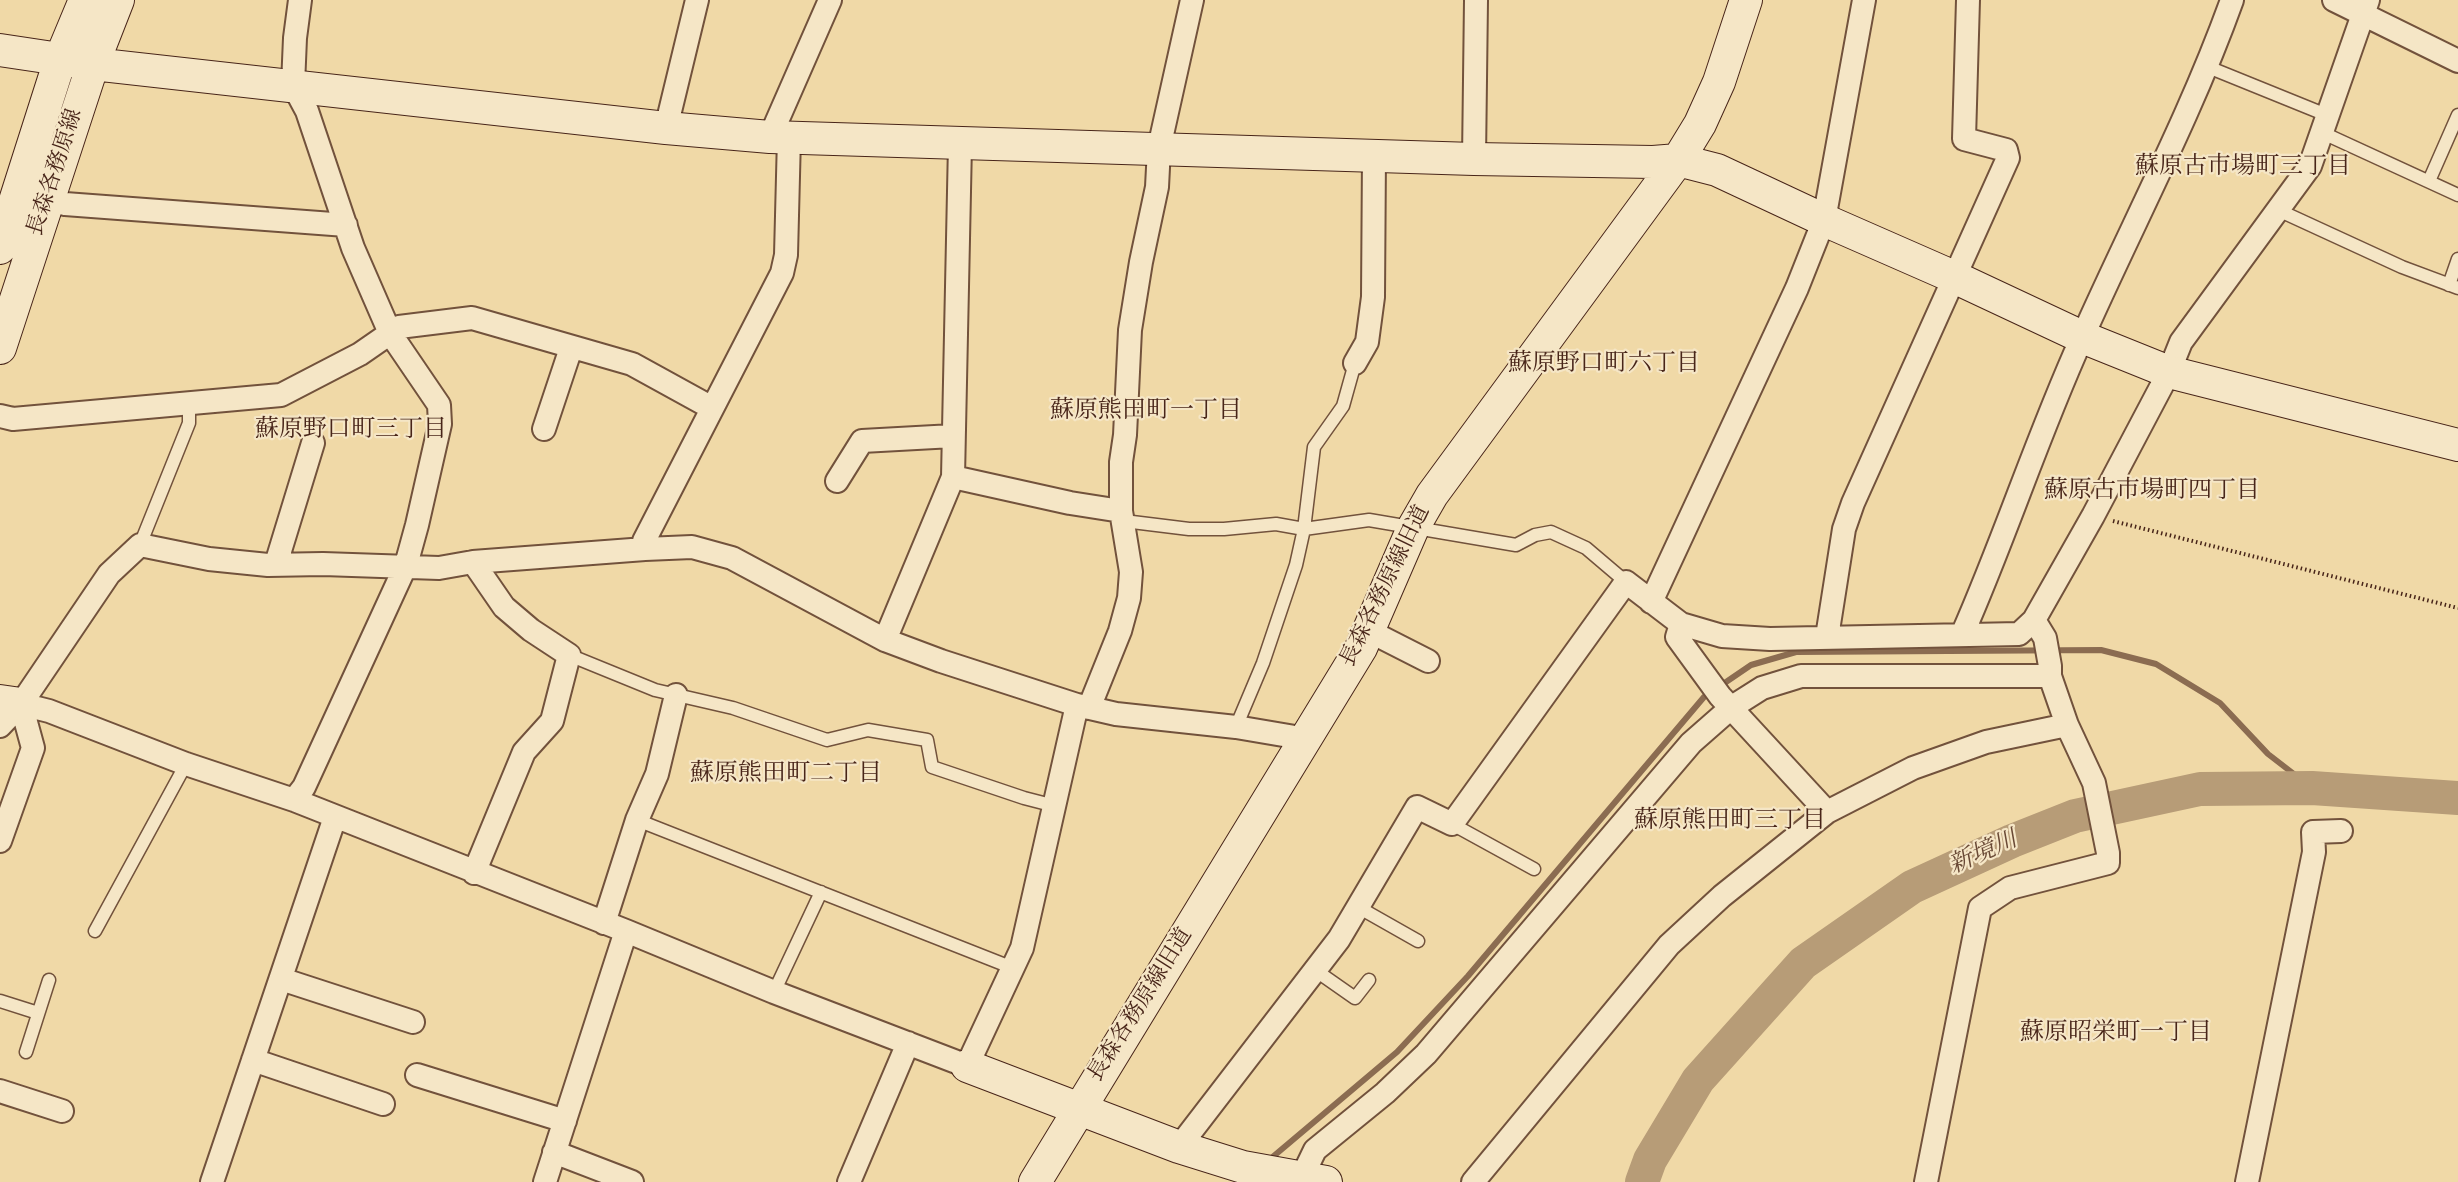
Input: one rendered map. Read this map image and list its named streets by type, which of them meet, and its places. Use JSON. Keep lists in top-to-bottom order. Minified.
{"streets":{"street":["長森各務原線","長森各務原線旧道"]},"districts":["蘇原古市場町三丁目","蘇原野口町六丁目","蘇原熊田町一丁目","蘇原野口町三丁目","蘇原古市場町四丁目","蘇原熊田町二丁目","蘇原熊田町三丁目","蘇原昭栄町一丁目"],"water":["新境川"]}
